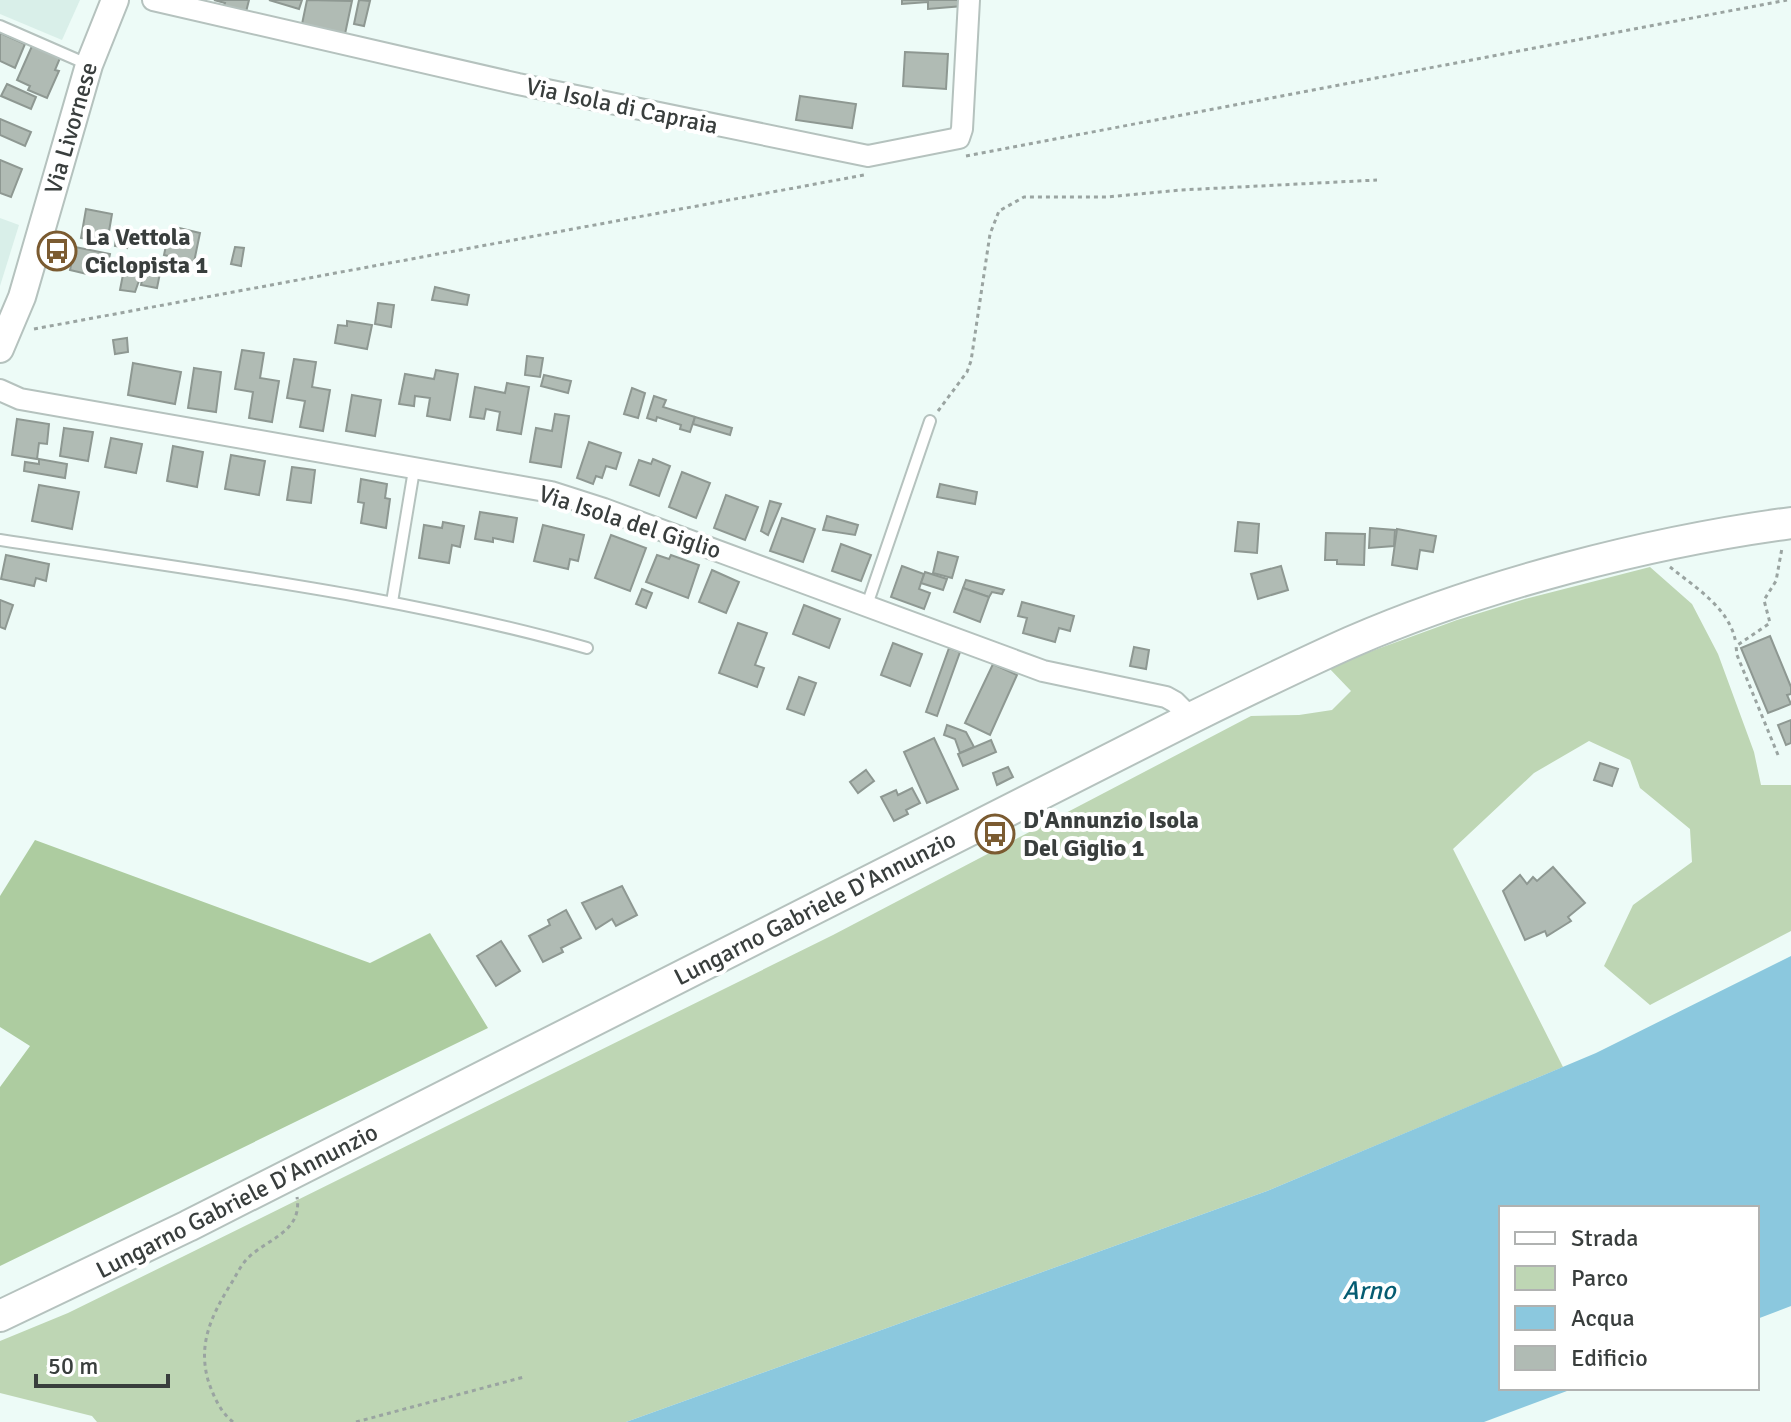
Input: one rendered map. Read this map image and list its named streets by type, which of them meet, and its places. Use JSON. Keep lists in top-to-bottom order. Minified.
{"streets":{"main road":["Lungarno Gabriele D'Annunzio"],"street":["Via Isola di Capraia","Via Livornese","Via Isola del Giglio"]},"crossings":[["Via Isola del Giglio","Lungarno Gabriele D'Annunzio"]],"water":["Arno"],"places":{"bus stop":["La Vettola Ciclopista 1","D'Annunzio Isola Del Giglio 1"]},"legend":["Strada","Parco","Acqua","Edificio"],"scale_bar":"50 m"}
